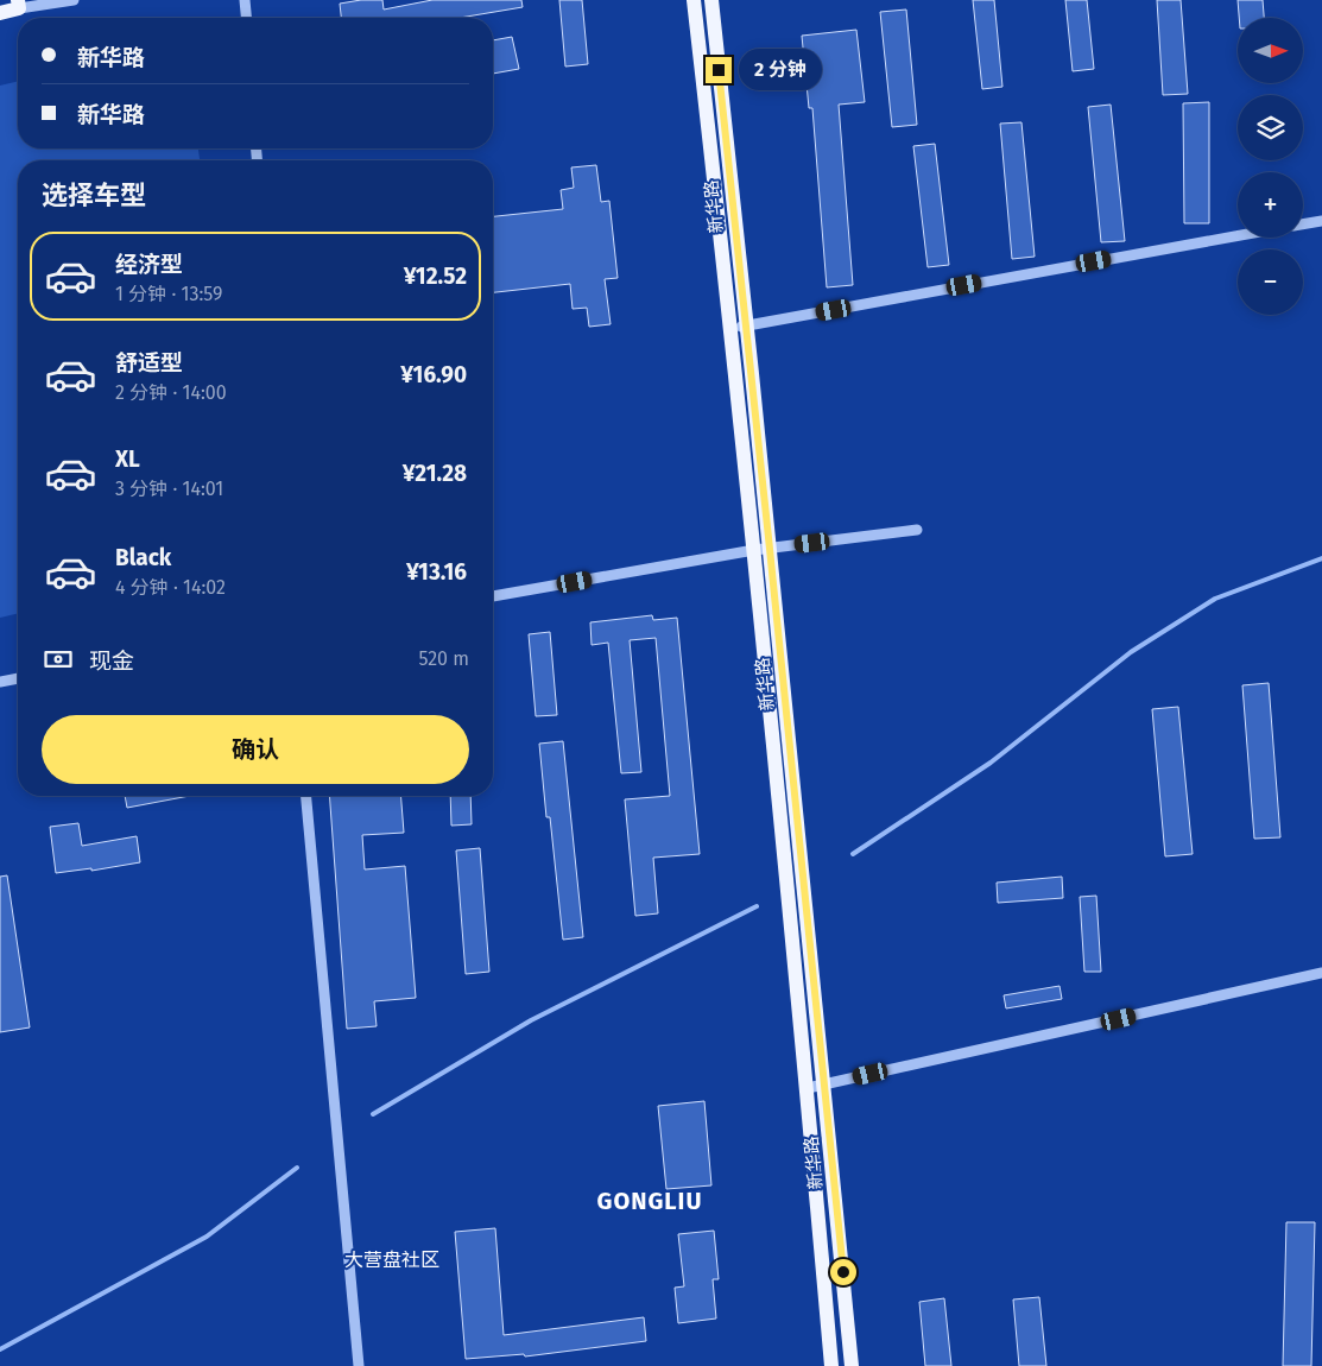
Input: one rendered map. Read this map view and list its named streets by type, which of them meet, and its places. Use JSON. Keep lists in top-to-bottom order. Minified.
{"streets":{"main road":["新华路"]},"districts":["GONGLIU","大营盘社区"],"north":"right","page":{"map_buttons":["+","−"],"banner":["新华路","新华路"],"bubble":"2 分钟","heading":"选择车型","list":[{"name":"经济型","note":"1 分钟 · 13:59","value":"¥12.52"},{"name":"舒适型","note":"2 分钟 · 14:00","value":"¥16.90"},{"name":"XL","note":"3 分钟 · 14:01","value":"¥21.28"},{"name":"Black","note":"4 分钟 · 14:02","value":"¥13.16"}],"pay":["现金","520 m"],"buttons":"确认"}}
